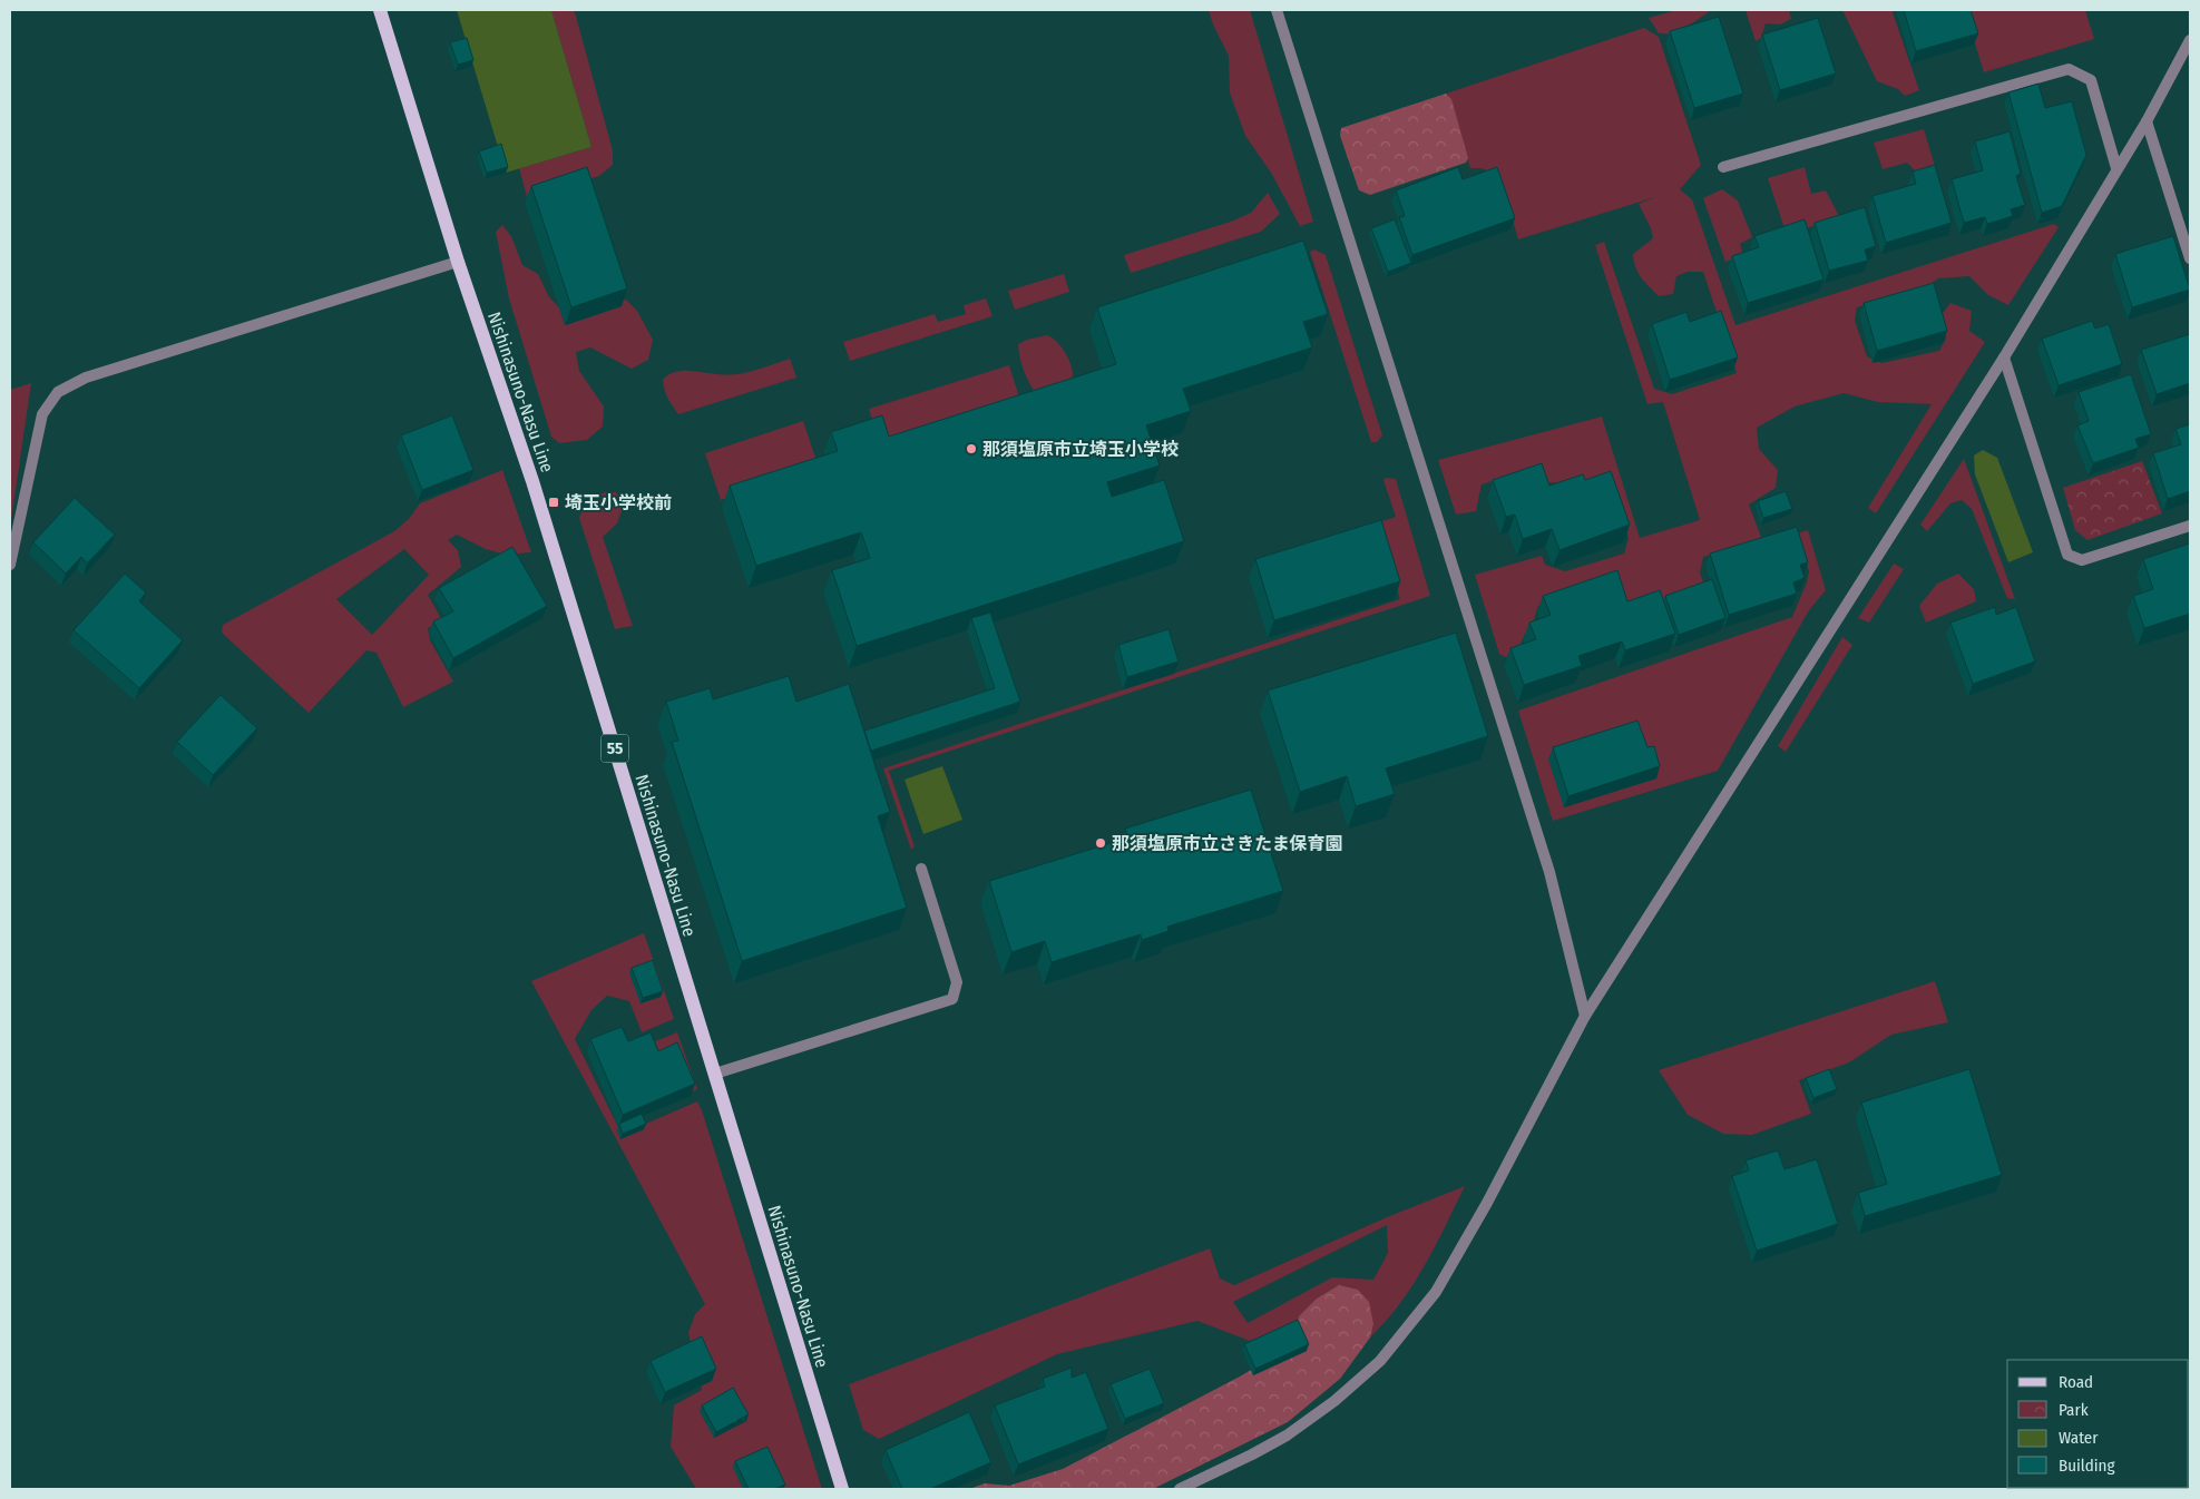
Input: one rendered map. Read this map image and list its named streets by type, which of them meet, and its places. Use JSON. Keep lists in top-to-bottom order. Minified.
{"streets":{"main road":["Nishinasuno-Nasu Line","55"]},"places":{"other":["那須塩原市立埼玉小学校","那須塩原市立さきたま保育園"],"transit":["埼玉小学校前"]},"legend":["Road","Park","Water","Building"]}
